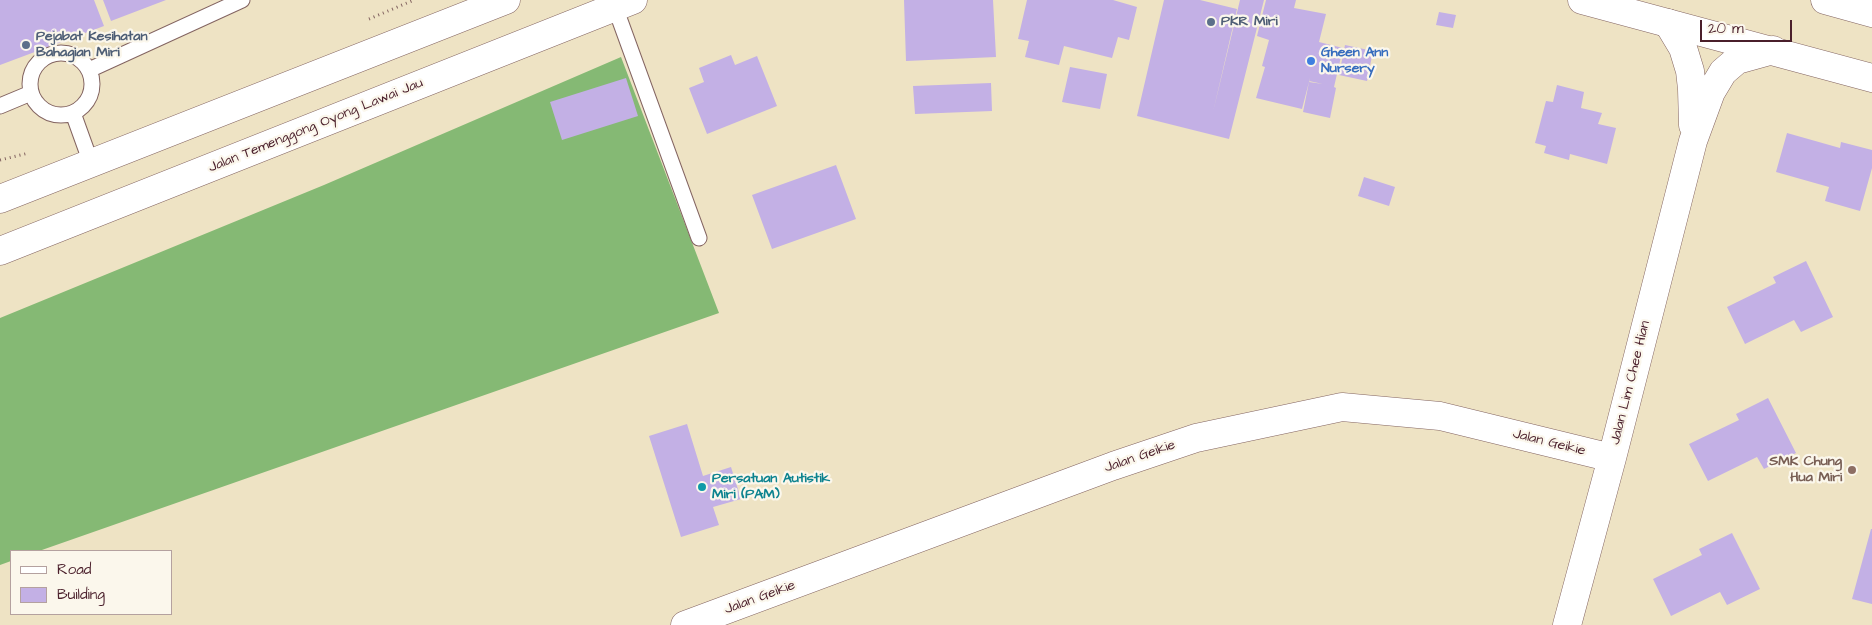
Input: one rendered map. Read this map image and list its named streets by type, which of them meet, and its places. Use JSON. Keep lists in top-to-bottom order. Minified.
{"streets":{"street":["Jalan Temenggong Oyong Lawai Jau","Jalan Lim Chee Hian","Jalan Geikie"]},"crossings":[["Jalan Lim Chee Hian","Jalan Geikie"]],"places":["PKR Miri","Pejabat Kesihatan Bahagian Miri","Gheen Ann Nursery","SMK Chung Hua Miri","Persatuan Autistik Miri (PAM)"],"legend":["Road","Building"],"scale_bar":"20 m"}
